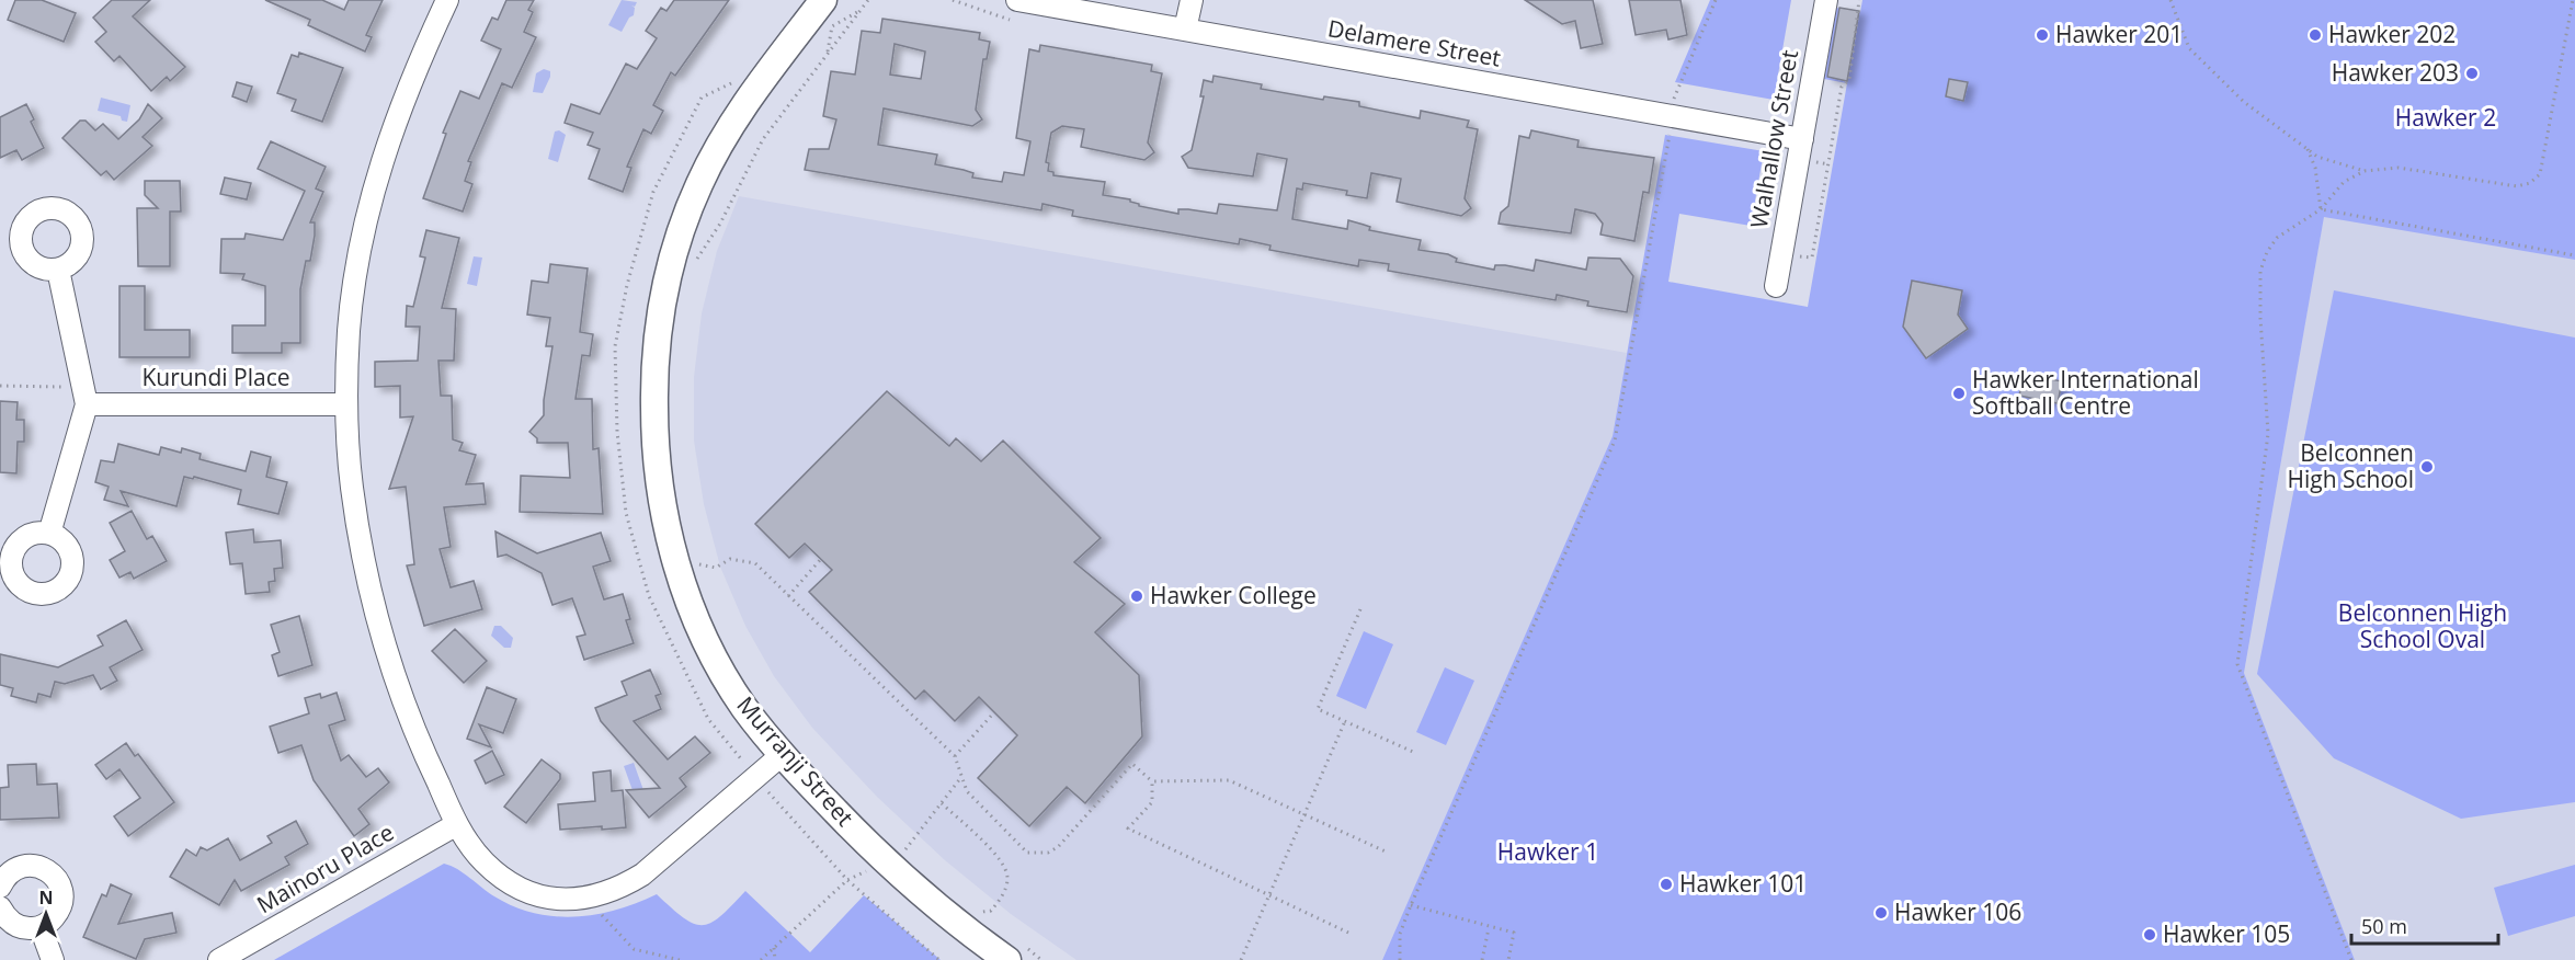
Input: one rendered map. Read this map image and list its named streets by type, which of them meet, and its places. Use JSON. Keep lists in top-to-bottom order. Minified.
{"streets":{"street":["Delamere Street","Walhallow Street","Kurundi Place","Murranji Street","Mainoru Place"]},"crossings":[["Delamere Street","Walhallow Street"]],"parks":["Hawker 2","Belconnen High School Oval","Hawker 1"],"places":["Hawker 201","Hawker 202","Hawker 203","Hawker International Softball Centre","Belconnen High School","Hawker College","Hawker 101","Hawker 106","Hawker 105"],"scale_bar":"50 m","north":"top"}
